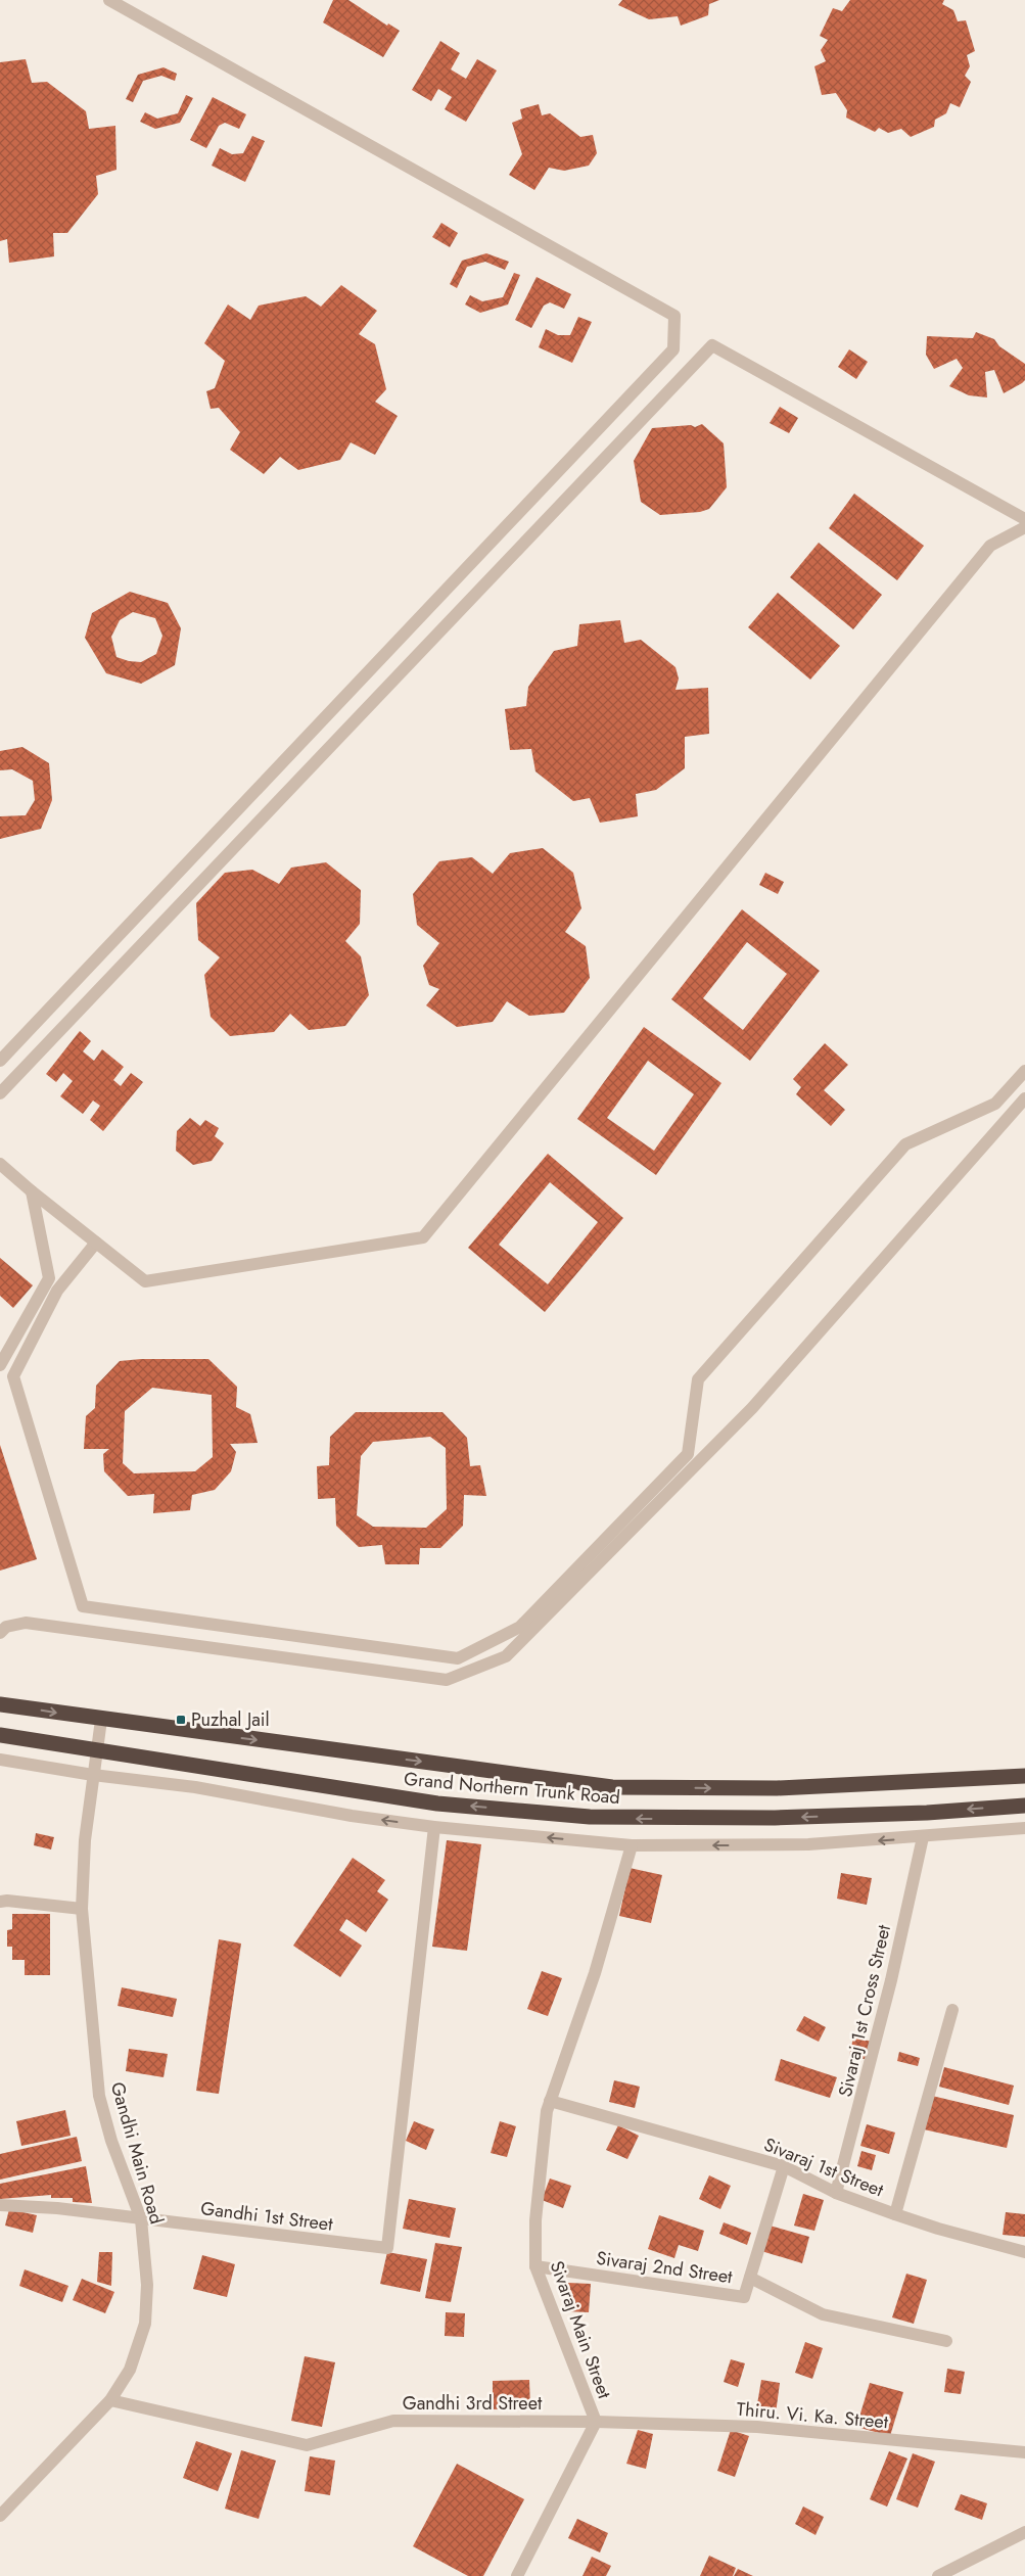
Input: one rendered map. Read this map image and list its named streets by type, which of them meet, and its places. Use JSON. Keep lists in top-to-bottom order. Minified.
{"streets":{"highway":["Grand Northern Trunk Road"],"street":["Sivaraj 1st Cross Street","Gandhi Main Road","Sivaraj 1st Street","Gandhi 1st Street","Sivaraj 2nd Street","Sivaraj Main Street","Gandhi 3rd Street","Thiru. Vi. Ka. Street"]},"crossings":[["Grand Northern Trunk Road","Gandhi Main Road"],["Sivaraj 1st Cross Street","Sivaraj 1st Street"],["Gandhi Main Road","Gandhi 1st Street"],["Gandhi Main Road","Gandhi 3rd Street"],["Sivaraj 1st Street","Sivaraj 2nd Street"],["Sivaraj 1st Street","Sivaraj Main Street"],["Sivaraj 2nd Street","Sivaraj Main Street"],["Sivaraj Main Street","Gandhi 3rd Street"],["Sivaraj Main Street","Thiru. Vi. Ka. Street"],["Gandhi 3rd Street","Thiru. Vi. Ka. Street"]],"places":{"transit":["Puzhal Jail"]}}
